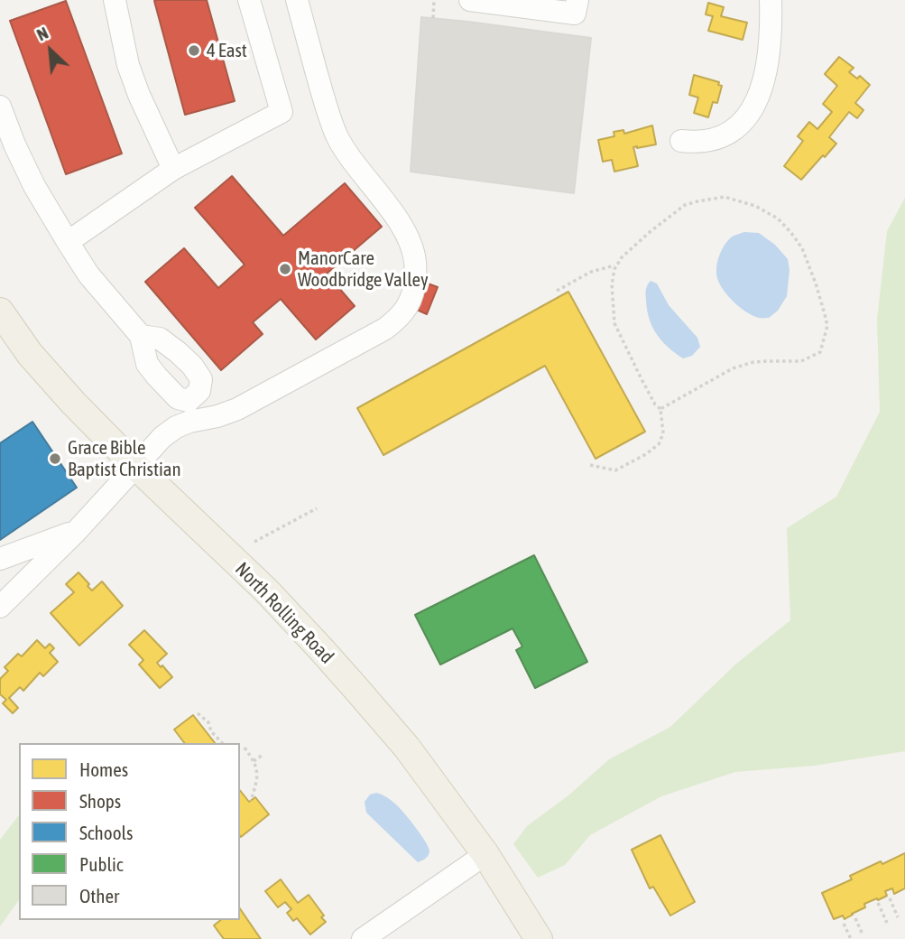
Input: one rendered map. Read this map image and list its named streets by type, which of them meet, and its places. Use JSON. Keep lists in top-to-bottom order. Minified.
{"streets":{"main road":["North Rolling Road"]},"places":["4 East","ManorCare Woodbridge Valley","Grace Bible Baptist Christian"],"legend":["Homes","Shops","Schools","Public","Other"],"north":"top left"}
